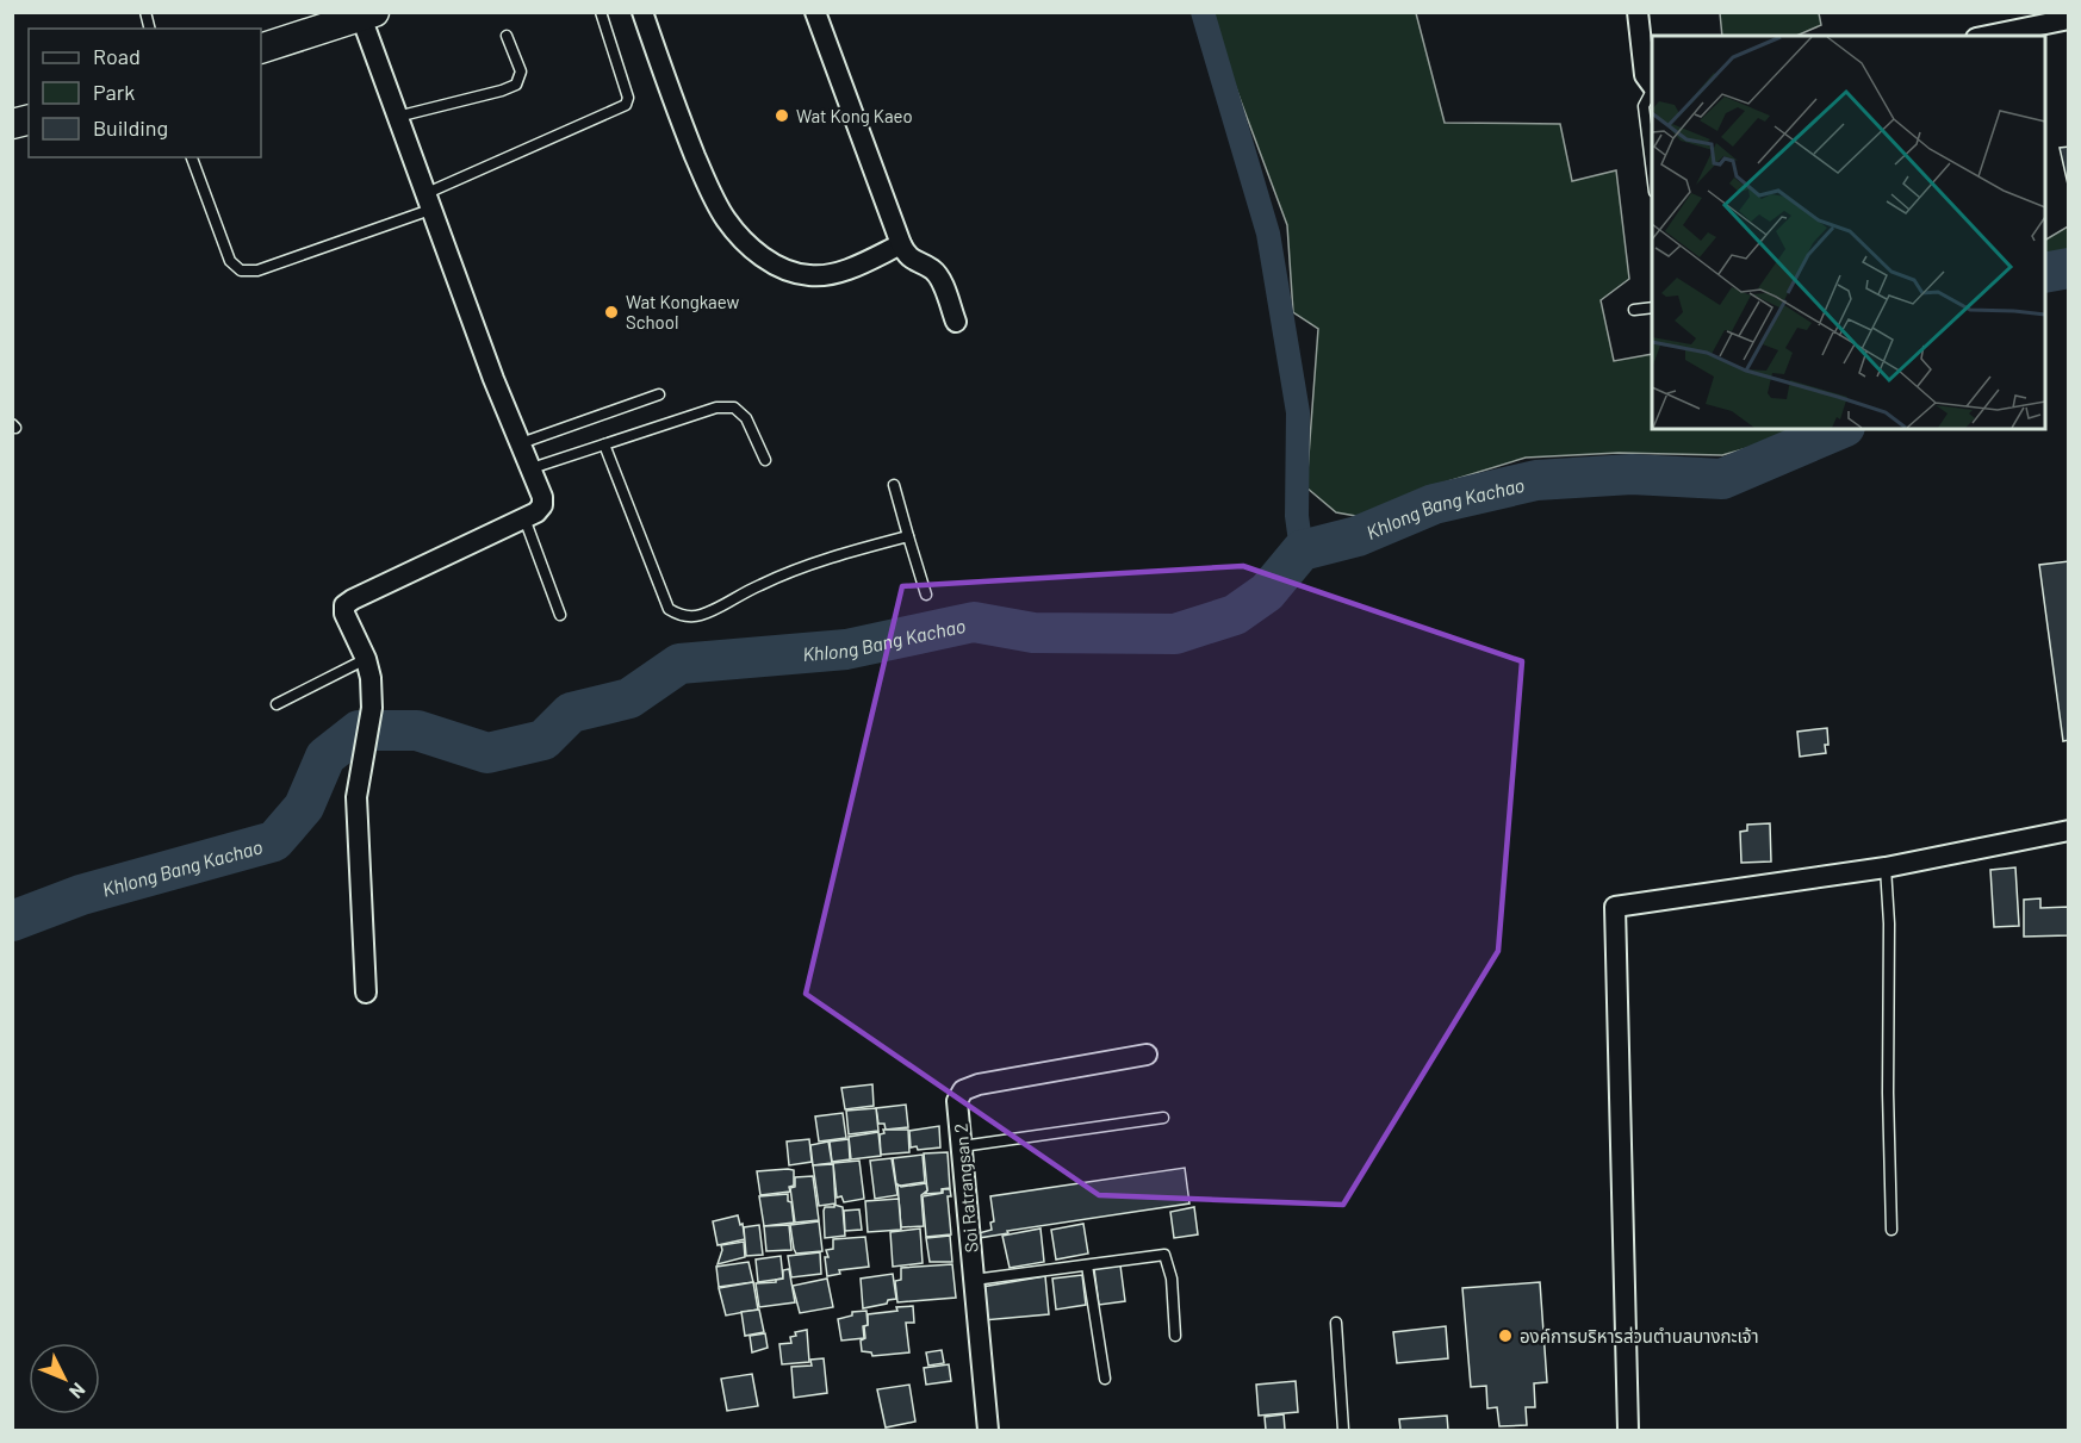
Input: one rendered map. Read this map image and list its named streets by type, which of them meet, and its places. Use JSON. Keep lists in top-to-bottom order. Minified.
{"streets":{"street":["Soi Ratrangsan 2"]},"water":["Khlong Bang Kachao"],"places":["Wat Kong Kaeo","Wat Kongkaew School","องค์การบริหารส่วนตำบลบางกะเจ้า"],"legend":["Road","Park","Building"],"north":"bottom right"}
